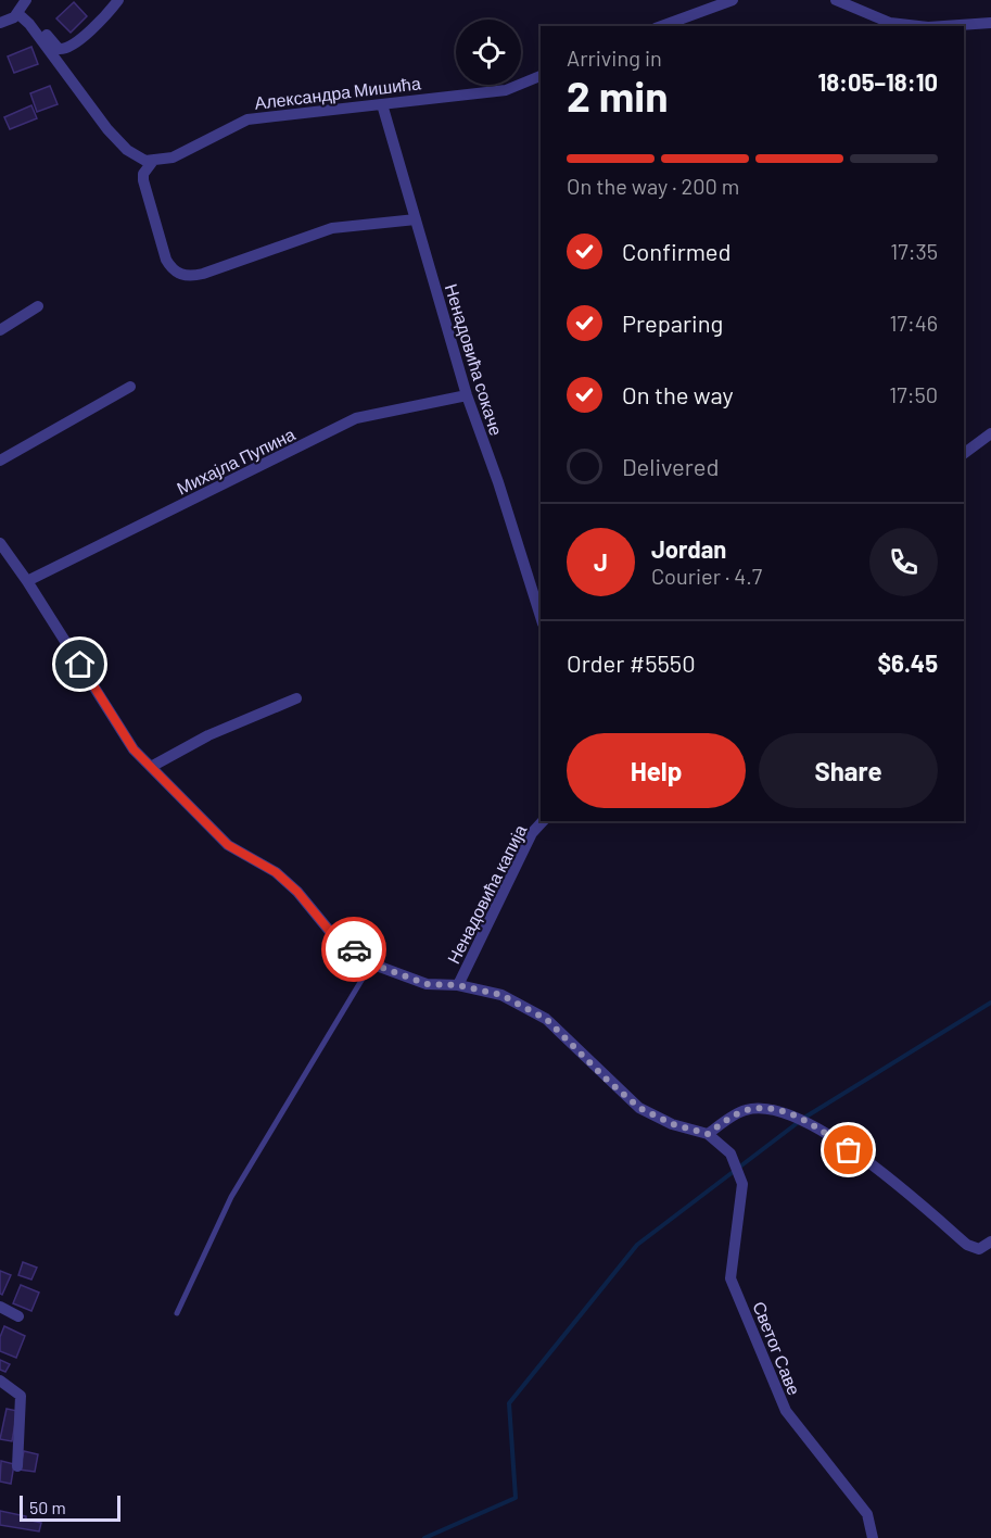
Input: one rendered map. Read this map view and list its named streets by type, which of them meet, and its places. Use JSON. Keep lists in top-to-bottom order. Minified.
{"streets":{"street":["Александра Мишића","Ненадовића сокаче","Михајла Пупина","Ненадовића капија","Светог Саве"]},"crossings":[["Александра Мишића","Ненадовића сокаче"],["Ненадовића сокаче","Михајла Пупина"]],"scale_bar":"50 m","page":{"heading":["2 min","Arriving in","18:05–18:10"],"panel":["Jordan","Courier · 4.7","Order #5550","$6.45"],"bar":"On the way · 200 m","list":[["Confirmed","17:35"],["Preparing","17:46"],["On the way","17:50"],"Delivered"],"round":"J","buttons":["Help","Share"],"scale":"50 m"}}
